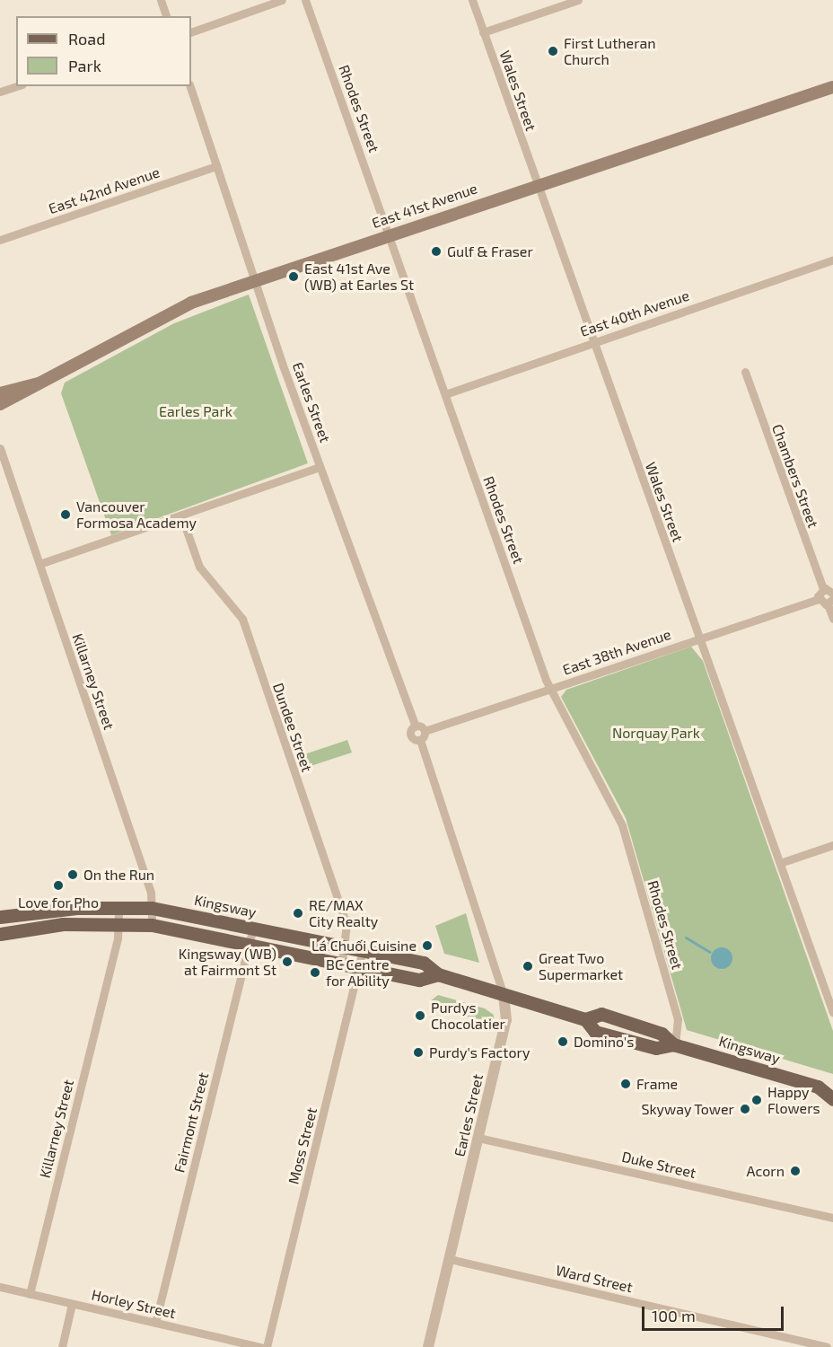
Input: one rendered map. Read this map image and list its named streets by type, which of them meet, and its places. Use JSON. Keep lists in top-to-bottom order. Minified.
{"streets":{"main road":["East 41st Avenue","Kingsway"],"street":["Wales Street","Rhodes Street","East 42nd Avenue","East 40th Avenue","Earles Street","Chambers Street","East 38th Avenue","Killarney Street","Dundee Street","Fairmont Street","Moss Street","Duke Street","Ward Street","Horley Street"]},"crossings":[["Wales Street","East 41st Avenue"],["Wales Street","East 40th Avenue"],["Wales Street","East 38th Avenue"],["Rhodes Street","East 41st Avenue"],["Rhodes Street","East 40th Avenue"],["Rhodes Street","East 38th Avenue"],["Rhodes Street","Kingsway"],["East 42nd Avenue","Earles Street"],["East 41st Avenue","Earles Street"],["Earles Street","Kingsway"],["Earles Street","Duke Street"],["Earles Street","Ward Street"],["Killarney Street","Kingsway"],["Killarney Street","Horley Street"],["Dundee Street","Kingsway"],["Kingsway","Fairmont Street"],["Kingsway","Moss Street"],["Fairmont Street","Horley Street"]],"parks":["Earles Park","Norquay Park"],"places":["First Lutheran Church","Gulf & Fraser","East 41st Ave (WB) at Earles St","Vancouver Formosa Academy","On the Run","Love for Pho","RE/MAX City Realty","Lá Chuối Cuisine","Kingsway (WB) at Fairmont St","Great Two Supermarket","BC Centre for Ability","Purdys Chocolatier","Domino's","Purdy's Factory","Frame","Happy Flowers","Skyway Tower","Acorn"],"legend":["Road","Park"],"scale_bar":"100 m"}
